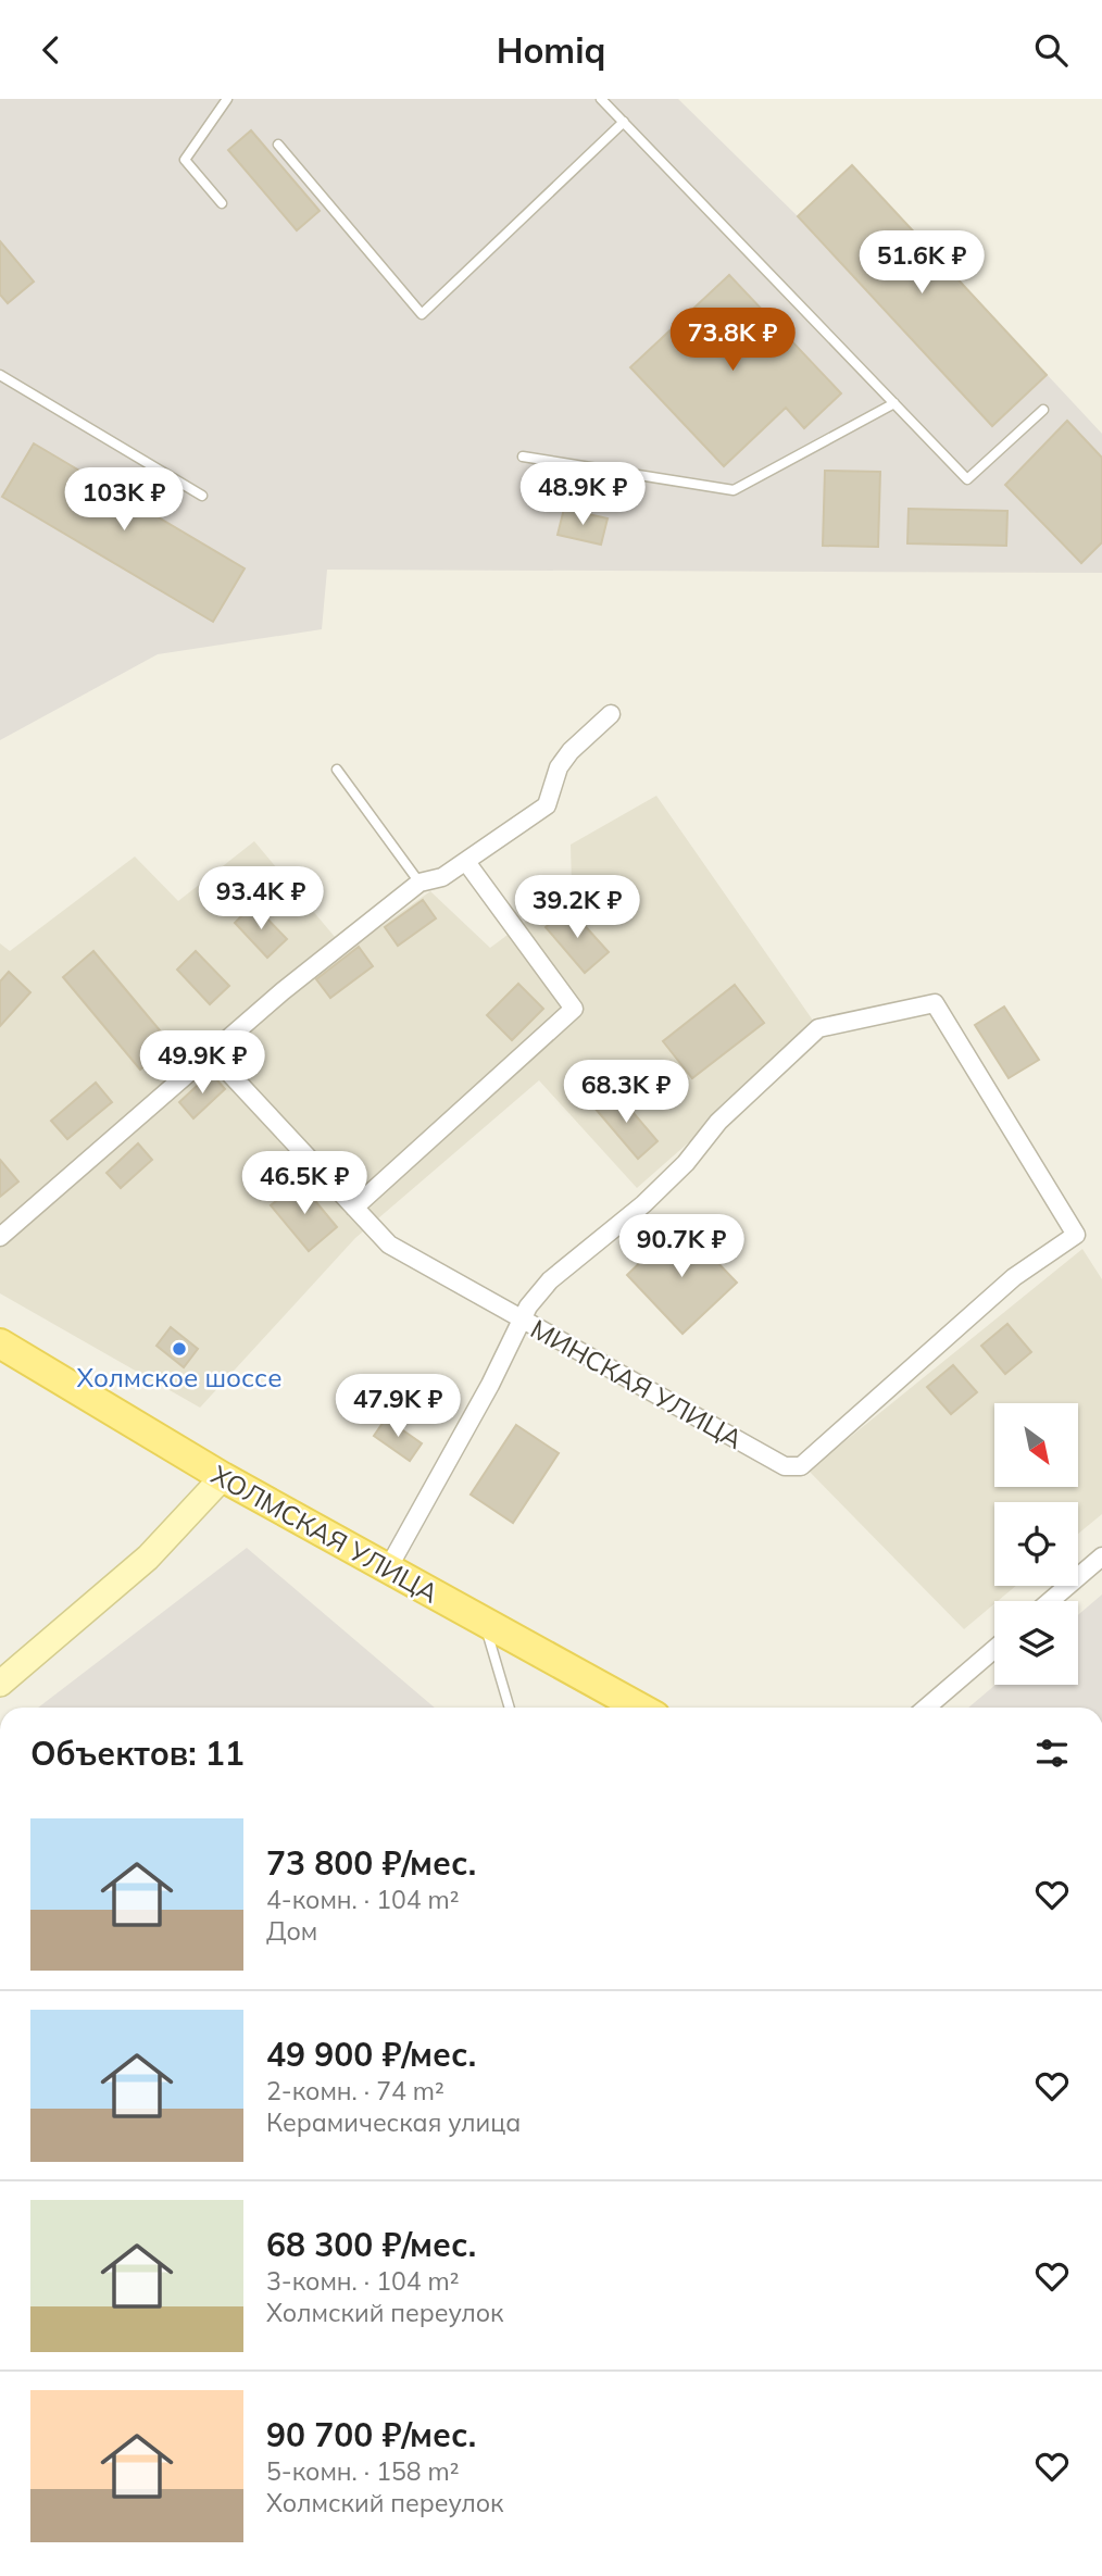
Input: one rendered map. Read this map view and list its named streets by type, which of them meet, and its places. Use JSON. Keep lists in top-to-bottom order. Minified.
{"streets":{"main road":["ХОЛМСКАЯ УЛИЦА"],"street":["МИНСКАЯ УЛИЦА"]},"places":["Холмское шоссе"],"north":"bottom right","page":{"header":"Homiq","price":["51.6K ₽","73.8K ₽","48.9K ₽","103K ₽","93.4K ₽","39.2K ₽","49.9K ₽","68.3K ₽","46.5K ₽","90.7K ₽","47.9K ₽"],"heading":"Объектов: 11","list":[{"name":"73 800 ₽/мес.","note":"4-комн. · 104 m² · Дом"},{"name":"49 900 ₽/мес.","note":"2-комн. · 74 m² · Керамическая улица"},{"name":"68 300 ₽/мес.","note":"3-комн. · 104 m² · Холмский переулок"},{"name":"90 700 ₽/мес.","note":"5-комн. · 158 m² · Холмский переулок"}]}}
